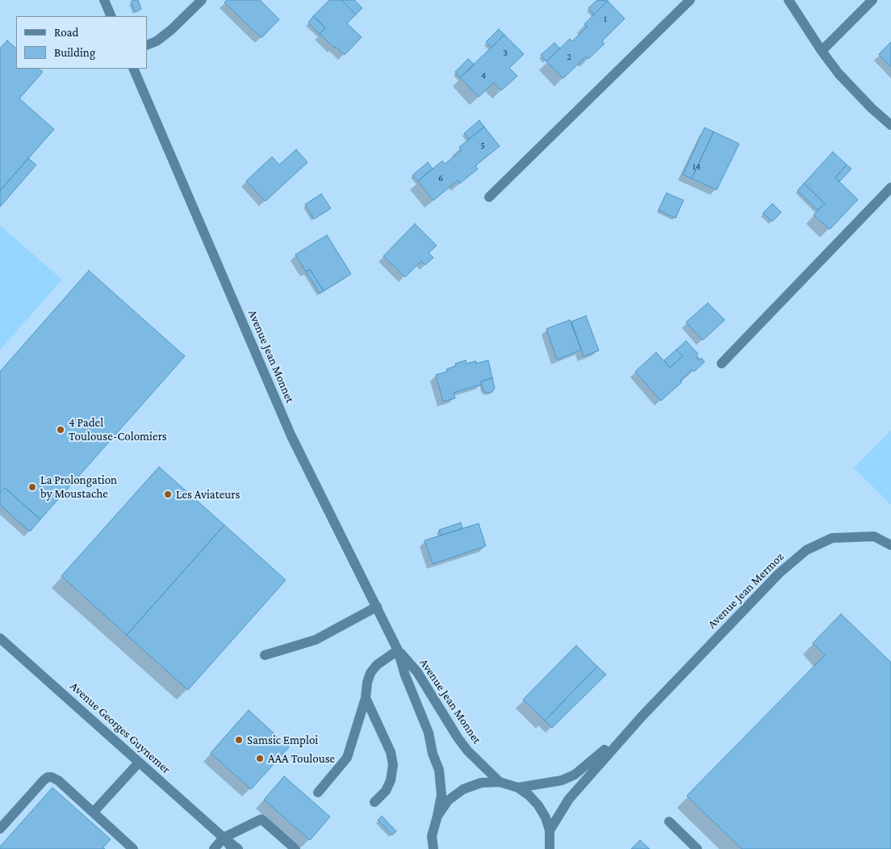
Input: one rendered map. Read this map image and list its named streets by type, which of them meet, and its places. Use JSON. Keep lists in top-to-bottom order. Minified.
{"streets":{"street":["Avenue Jean Monnet","Avenue Jean Mermoz","Avenue Georges Guynemer"]},"places":["4 Padel Toulouse-Colomiers","La Prolongation by Moustache","Les Aviateurs","Samsic Emploi","AAA Toulouse"],"house_numbers":["1","3","2","4","5","14","6"],"legend":["Road","Building"]}
